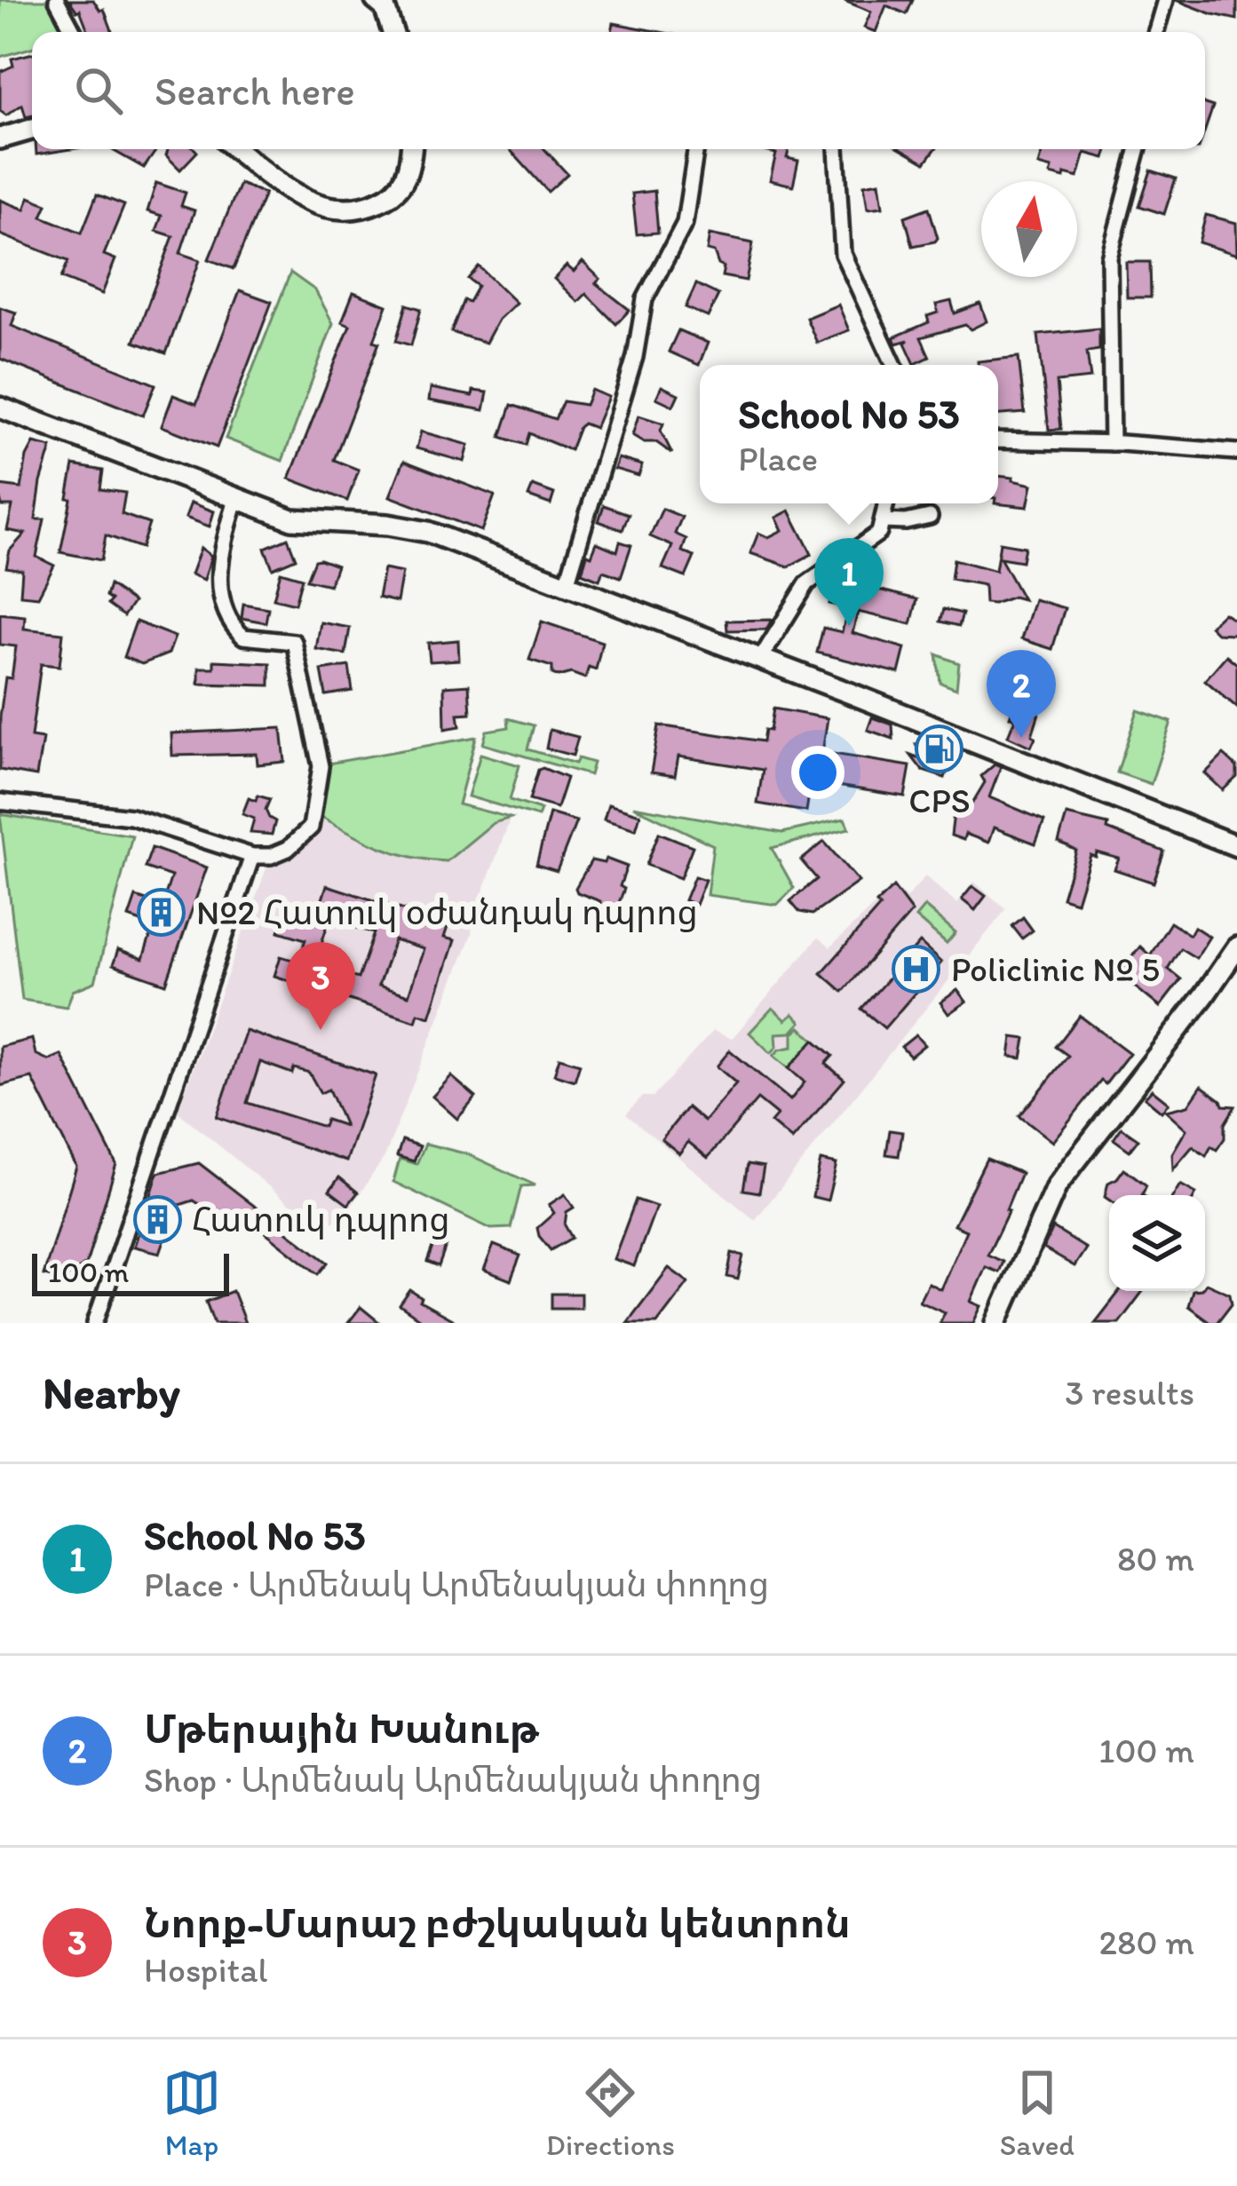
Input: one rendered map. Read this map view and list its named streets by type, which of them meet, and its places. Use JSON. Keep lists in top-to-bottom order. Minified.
{"places":{"fuel station":["CPS"],"building":["№2 Հատուկ օժանդակ դպրոց","Հատուկ դպրոց"],"hospital":["Policlinic № 5"]},"scale_bar":"100 m","north":"top","page":{"search":"Search here","popup":["School No 53","Place"],"pins":["1","2","3"],"scale":"100 m","heading":["Nearby","3 results"],"list":[{"mark":"1","name":"School No 53","note":"Place · Արմենակ Արմենակյան փողոց","value":"80 m"},{"mark":"2","name":"Մթերային Խանութ","note":"Shop · Արմենակ Արմենակյան փողոց","value":"100 m"},{"mark":"3","name":"Նորք-Մարաշ բժշկական կենտրոն","note":"Hospital","value":"280 m"}],"nav":["Map","Directions","Saved"]}}
